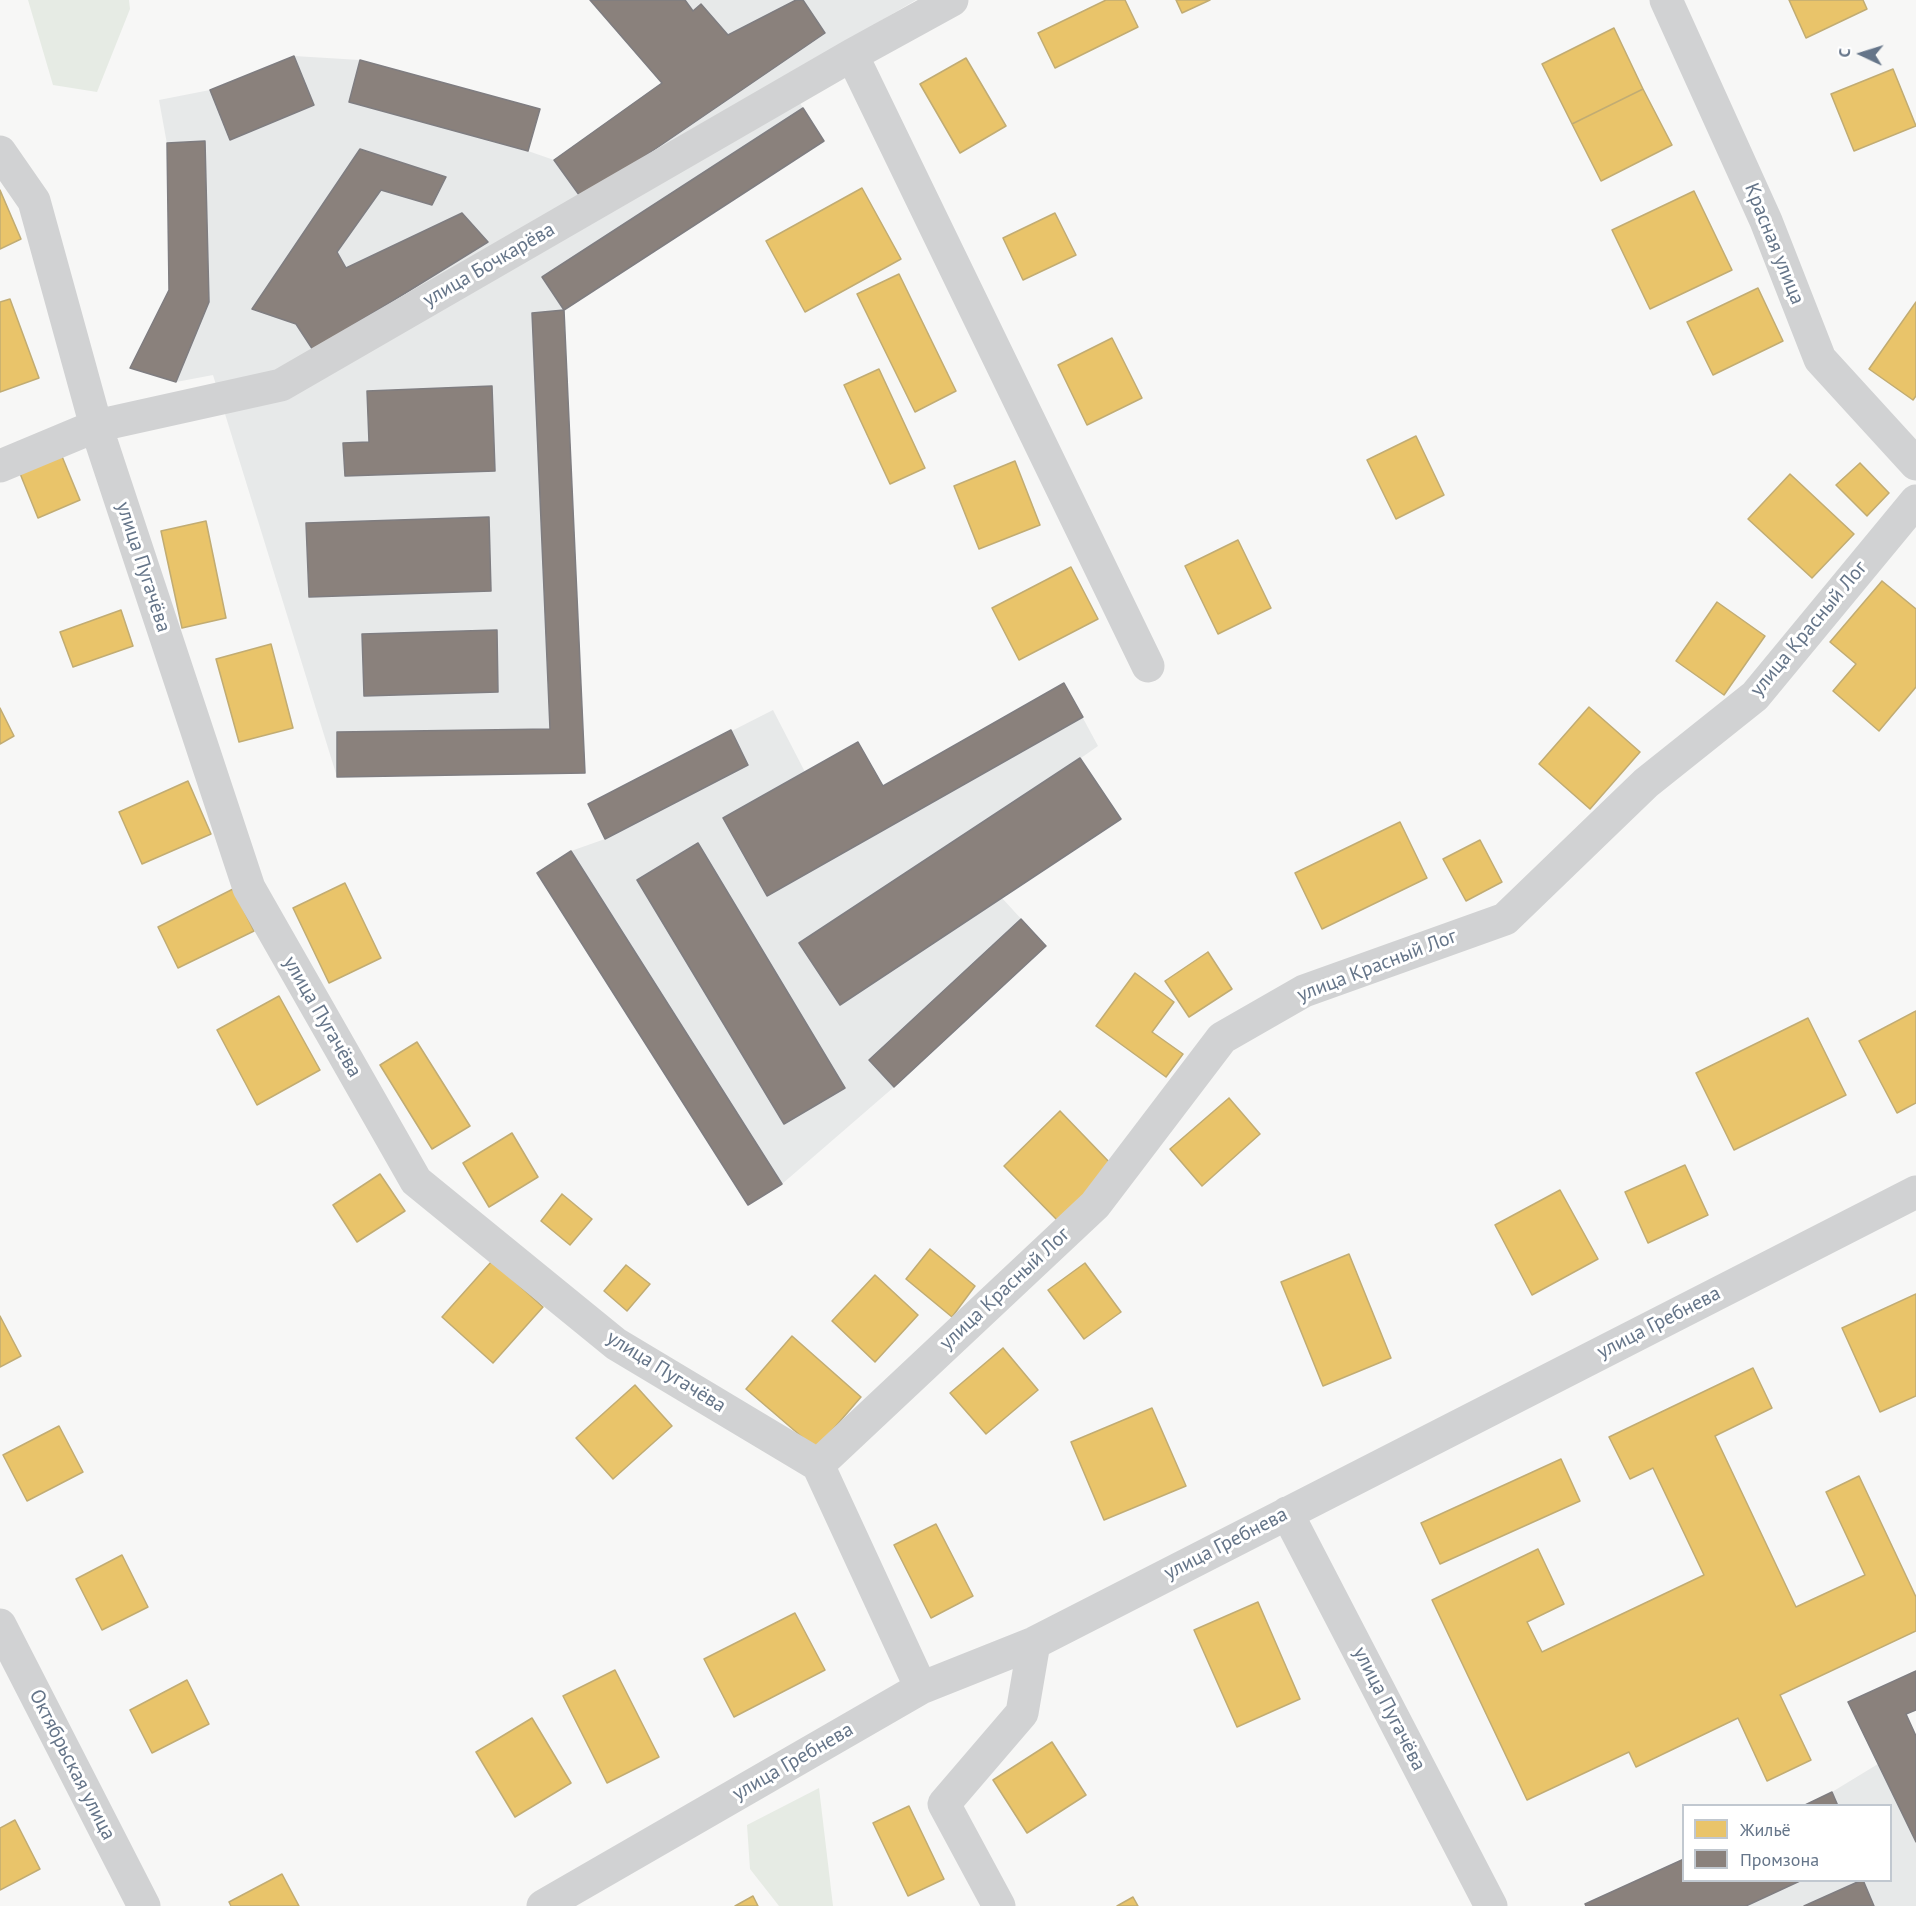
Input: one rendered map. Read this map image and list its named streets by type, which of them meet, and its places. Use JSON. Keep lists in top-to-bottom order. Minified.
{"streets":{"street":["Красная улица","улица Бочкарёва","улица Пугачёва","улица Красный Лог","улица Гребнева","Октябрьская улица"]},"crossings":[["улица Бочкарёва","улица Пугачёва"],["улица Пугачёва","улица Красный Лог"],["улица Пугачёва","улица Гребнева"]],"legend":["Жильё","Промзона"],"north":"left"}
